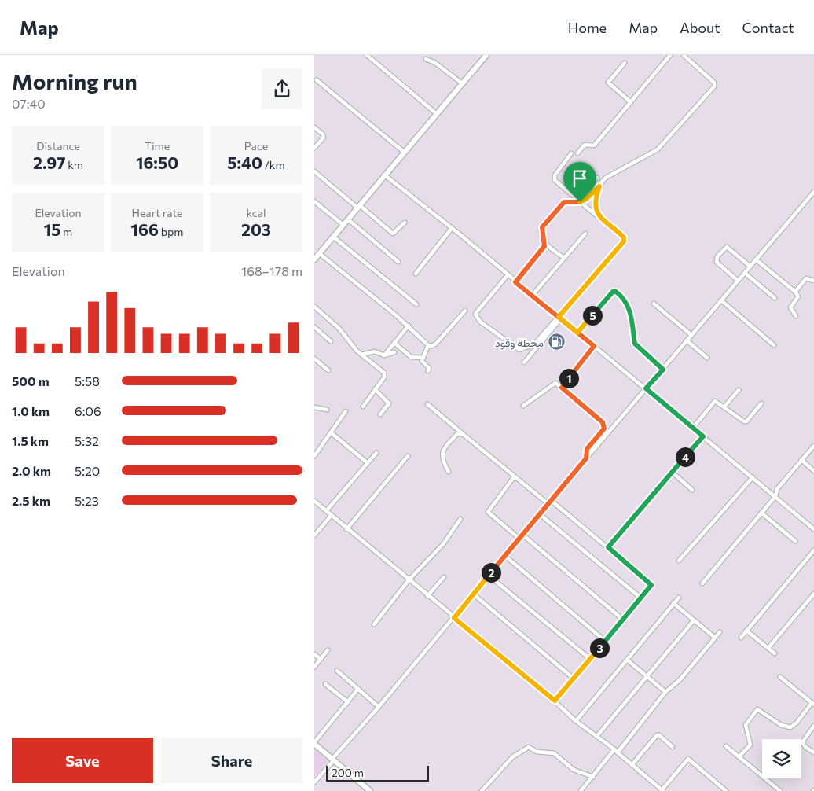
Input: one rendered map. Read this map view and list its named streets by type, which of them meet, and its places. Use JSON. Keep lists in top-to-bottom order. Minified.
{"places":{"fuel station":["محطة وقود"]},"scale_bar":"200 m","page":{"header":"Map","nav":["Home","Map","About","Contact"],"heading":["Morning run","07:40"],"stats":[["Distance","2.97 km"],["Time","16:50"],["Pace","5:40 /km"],["Elevation","15 m"],["Heart rate","166 bpm"],["kcal","203"]],"chart":["Elevation","168–178 m"],"pins":["5","1","4","2","3"],"list":[{"name":"500 m","note":"5:58"},{"name":"1.0 km","note":"6:06"},{"name":"1.5 km","note":"5:32"},{"name":"2.0 km","note":"5:20"},{"name":"2.5 km","note":"5:23"}],"buttons":["Save","Share"],"scale":"200 m"}}
